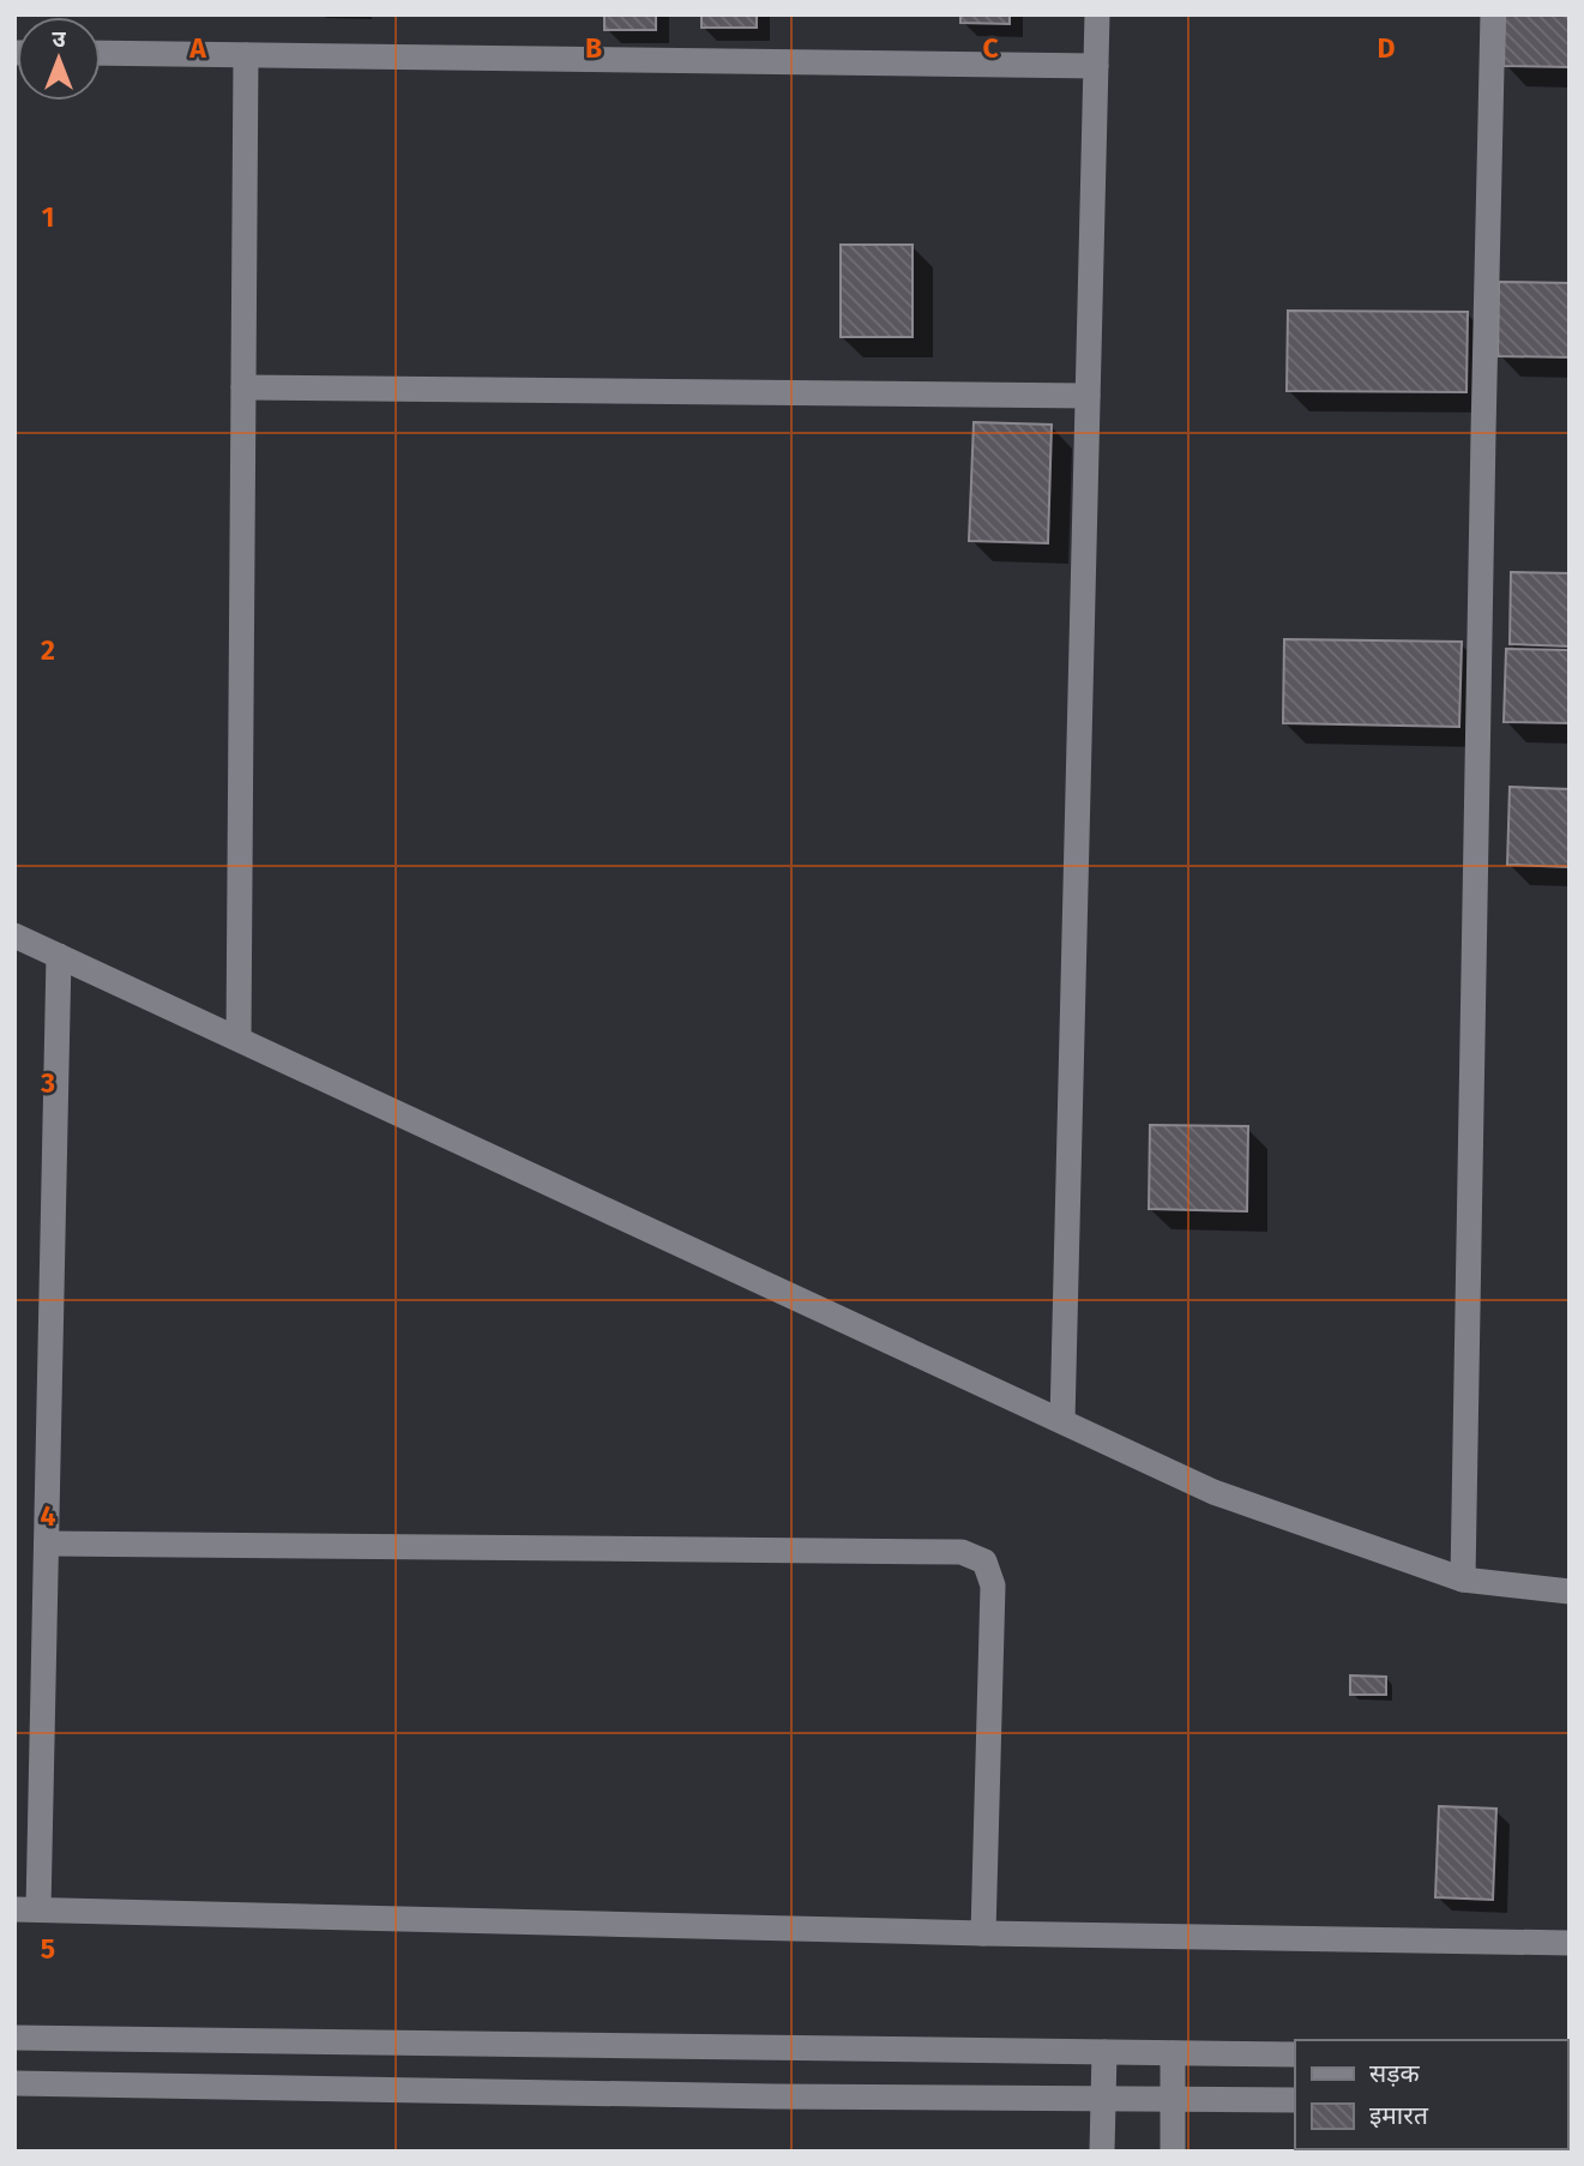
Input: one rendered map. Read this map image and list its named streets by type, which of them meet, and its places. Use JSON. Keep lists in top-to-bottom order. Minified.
{"legend":["सड़क","इमारत"],"north":"top","grid":{"columns":["A","B","C","D"],"rows":["1","2","3","4","5"]}}
